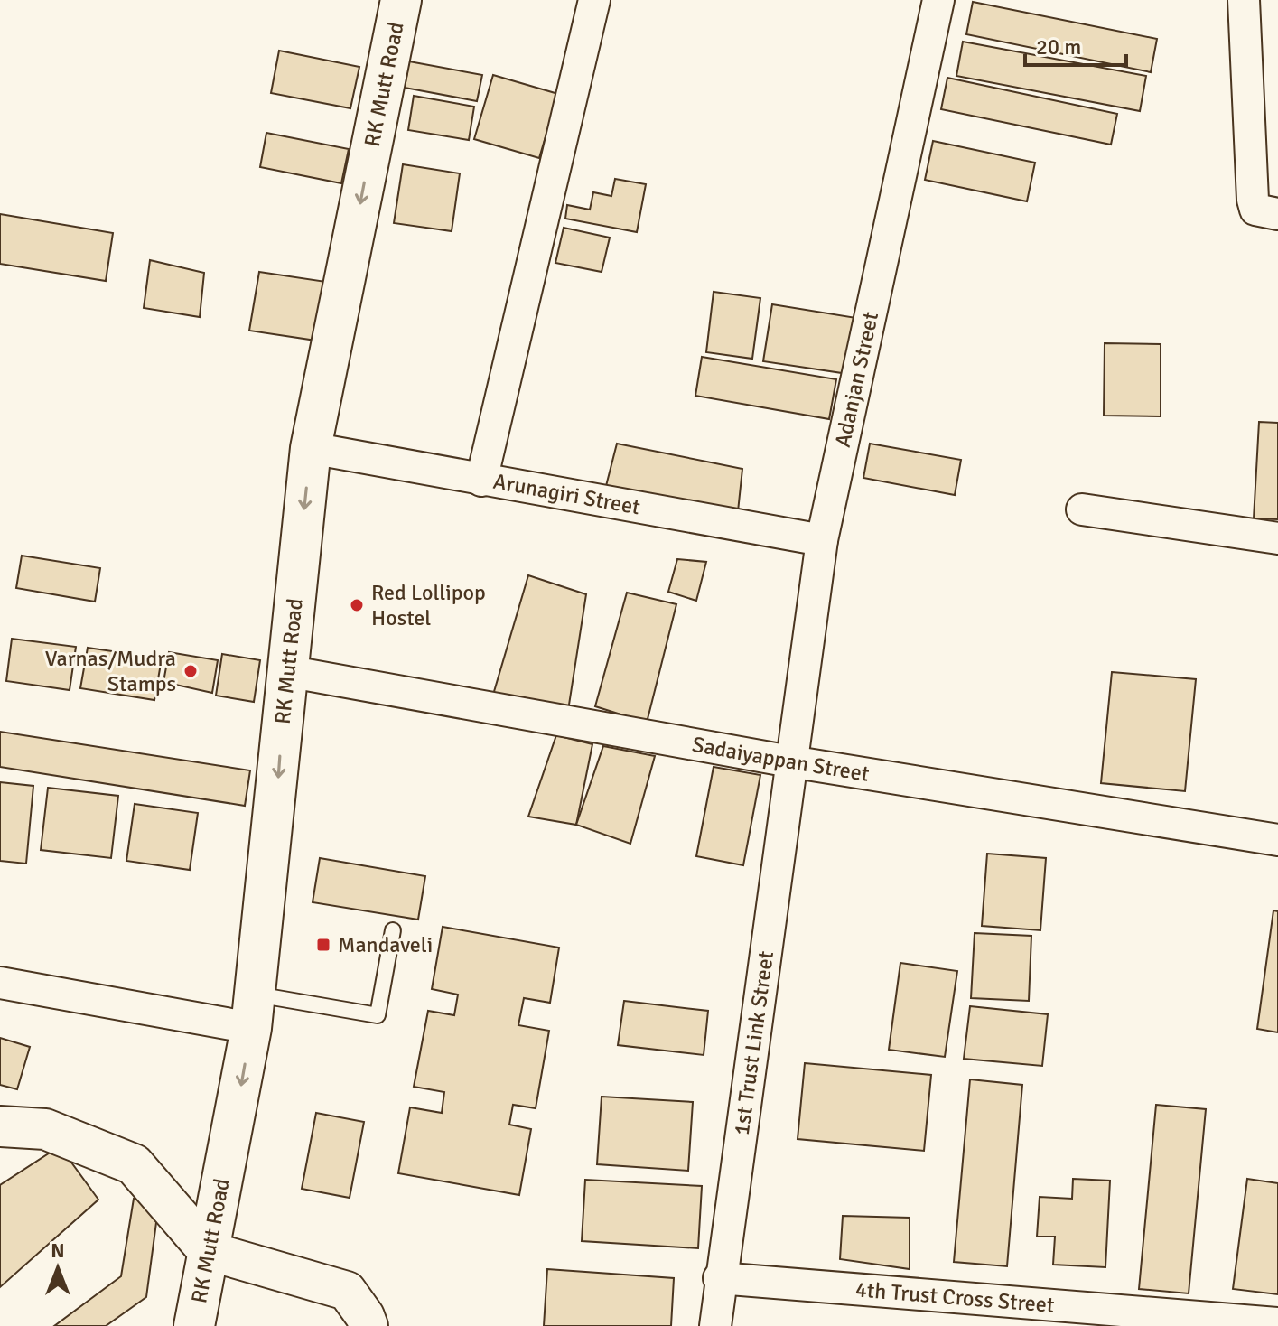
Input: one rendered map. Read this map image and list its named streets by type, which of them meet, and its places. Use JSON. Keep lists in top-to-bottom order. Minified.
{"streets":{"main road":["RK Mutt Road"],"street":["Adanjan Street","Arunagiri Street","Sadaiyappan Street","1st Trust Link Street","4th Trust Cross Street"]},"crossings":[["RK Mutt Road","Arunagiri Street"],["RK Mutt Road","Sadaiyappan Street"],["Adanjan Street","Arunagiri Street"],["Adanjan Street","Sadaiyappan Street"],["Adanjan Street","1st Trust Link Street"],["Sadaiyappan Street","1st Trust Link Street"],["1st Trust Link Street","4th Trust Cross Street"]],"one_way":["RK Mutt Road"],"places":{"other":["Red Lollipop Hostel","Varnas/Mudra Stamps"],"transit":["Mandaveli"]},"scale_bar":"20 m","north":"top"}
